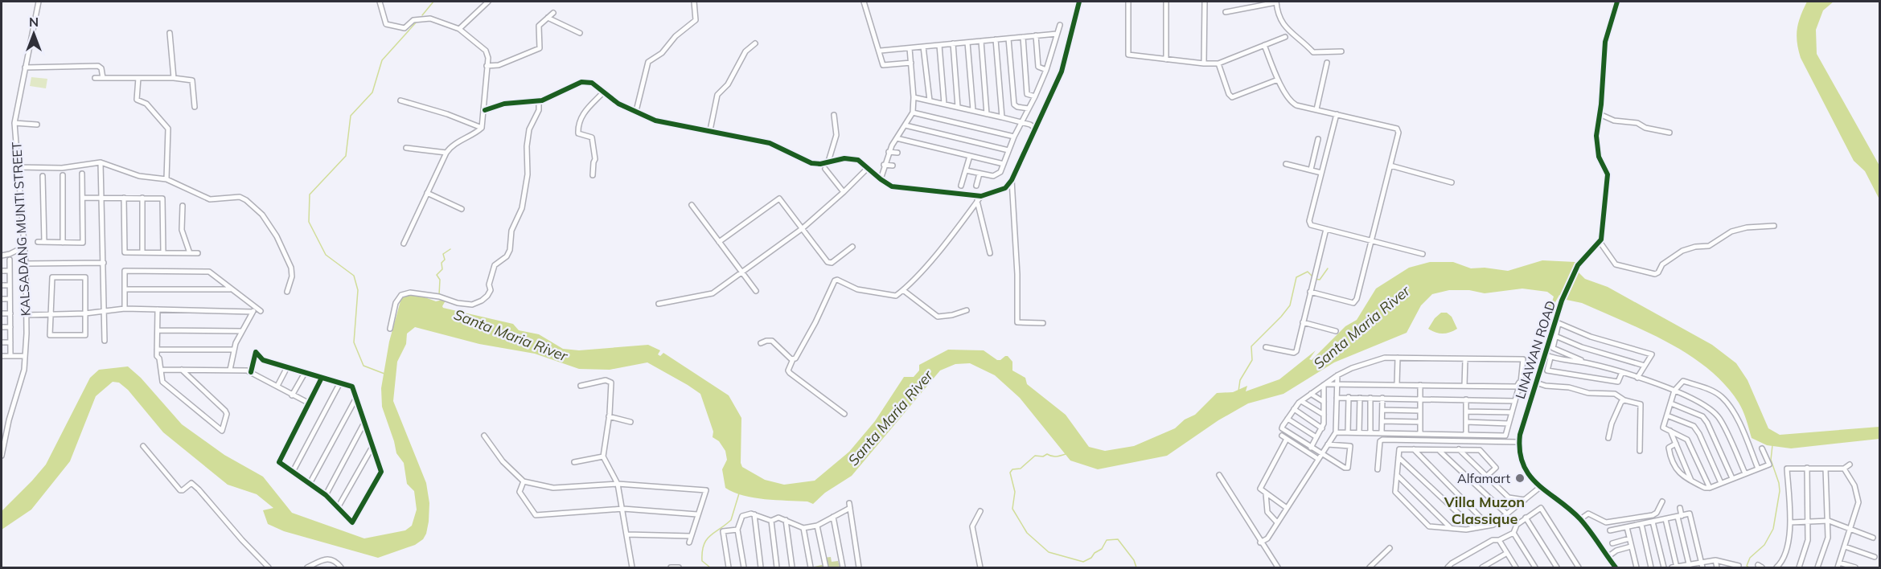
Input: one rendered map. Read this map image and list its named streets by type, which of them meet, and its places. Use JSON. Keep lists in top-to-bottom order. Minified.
{"streets":{"street":["KALSADANG MUNTI STREET","LINAWAN ROAD"]},"districts":["Villa Muzon Classique"],"water":["Santa Maria River"],"places":["Alfamart"],"north":"top"}
